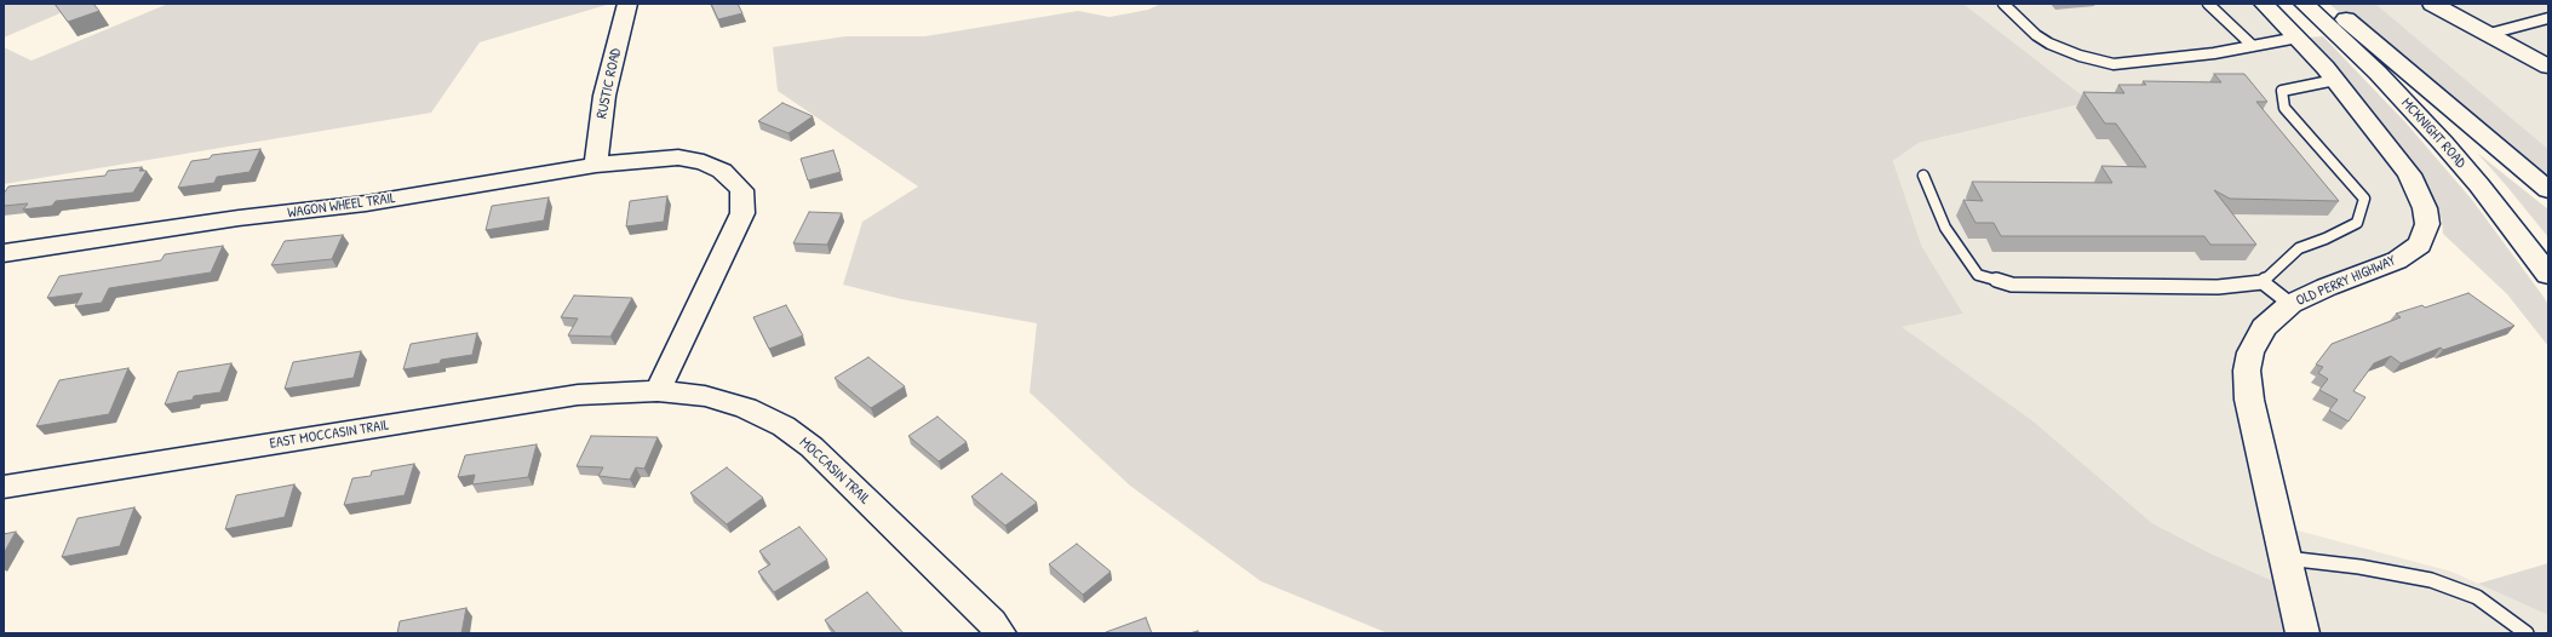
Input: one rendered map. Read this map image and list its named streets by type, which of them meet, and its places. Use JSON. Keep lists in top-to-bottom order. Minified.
{"streets":{"main road":["MCKNIGHT ROAD","OLD PERRY HIGHWAY"],"street":["RUSTIC ROAD","WAGON WHEEL TRAIL","EAST MOCCASIN TRAIL","MOCCASIN TRAIL"]},"crossings":[["RUSTIC ROAD","WAGON WHEEL TRAIL"],["WAGON WHEEL TRAIL","EAST MOCCASIN TRAIL"],["WAGON WHEEL TRAIL","MOCCASIN TRAIL"],["EAST MOCCASIN TRAIL","MOCCASIN TRAIL"]]}
